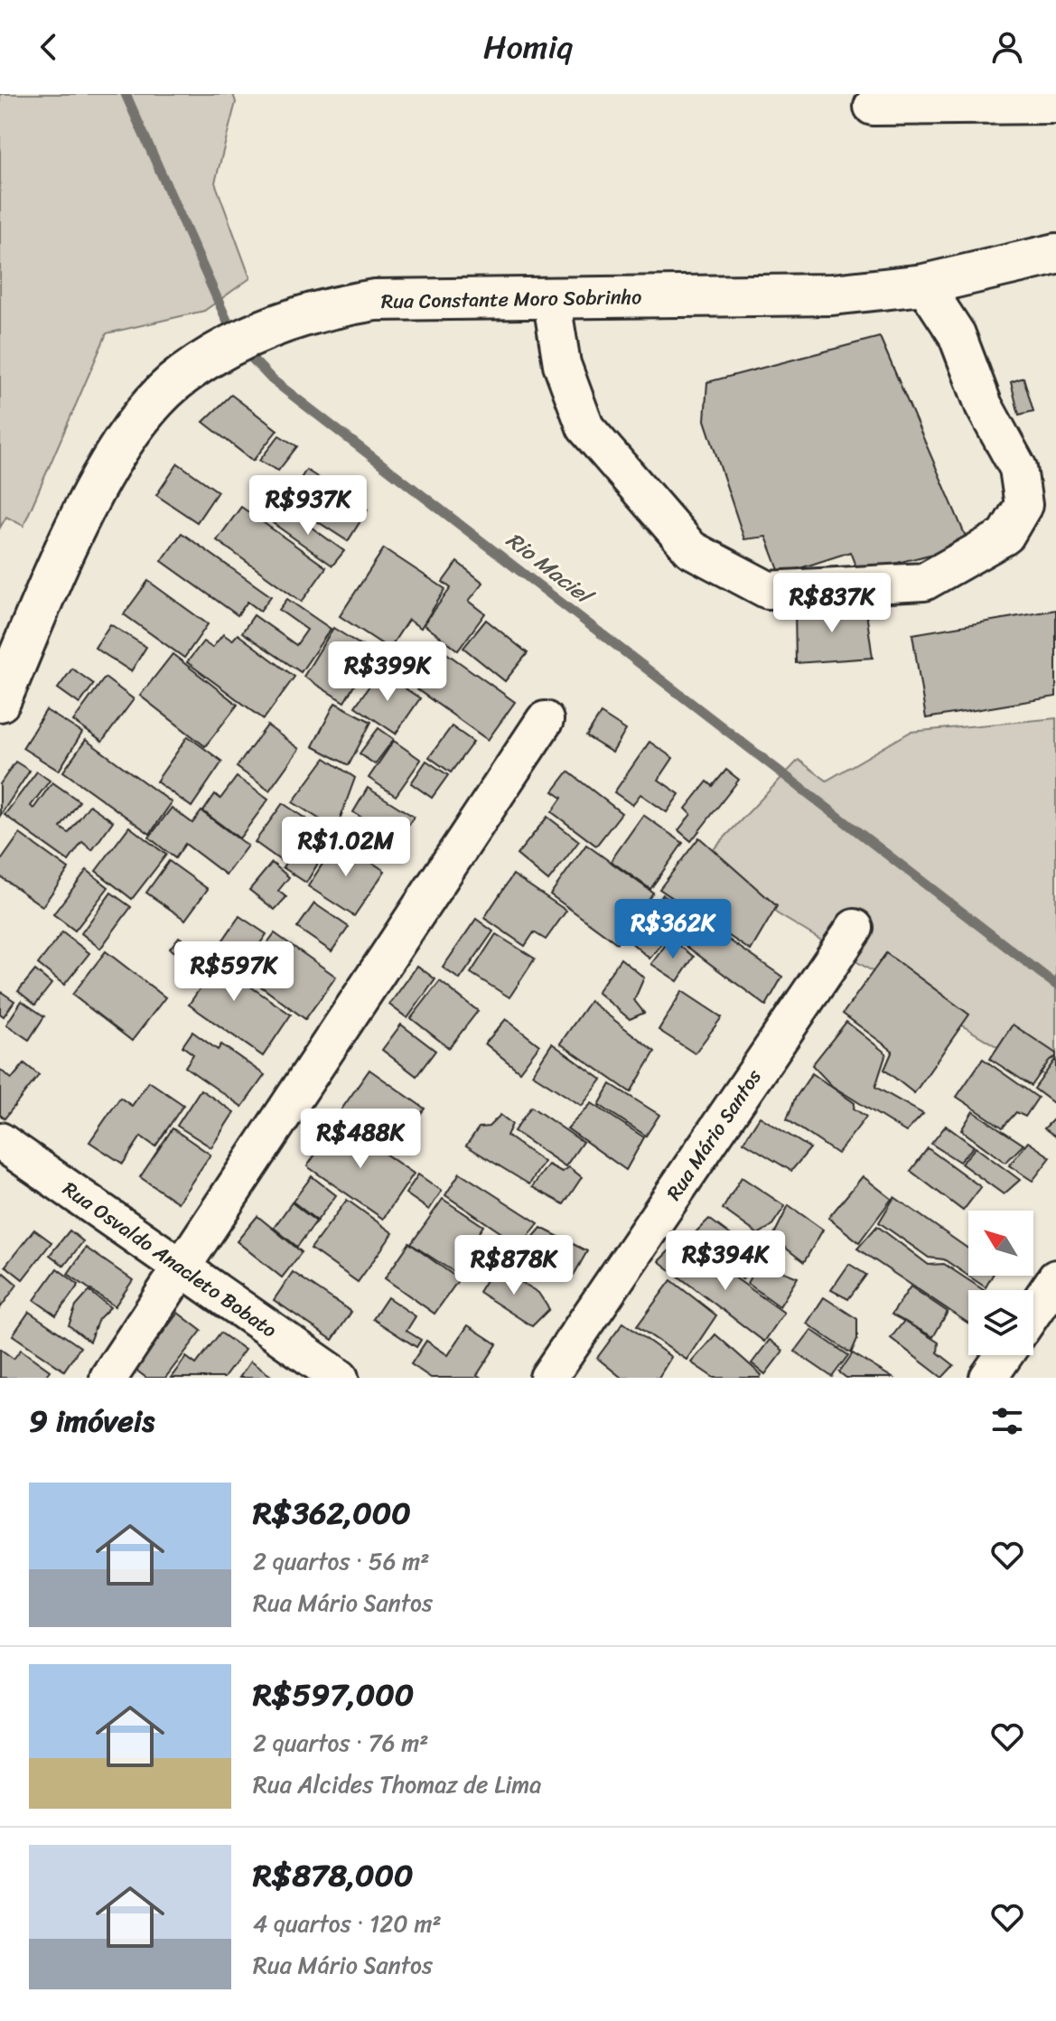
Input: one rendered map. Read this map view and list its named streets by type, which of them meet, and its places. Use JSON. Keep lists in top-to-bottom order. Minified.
{"streets":{"main road":["Rua Constante Moro Sobrinho"],"street":["Rua Mário Santos","Rua Osvaldo Anacleto Bobato"]},"water":["Rio Maciel"],"north":"top left","page":{"header":"Homiq","price":["R$937K","R$837K","R$399K","R$1.02M","R$362K","R$597K","R$488K","R$394K","R$878K"],"heading":"9 imóveis","list":[{"name":"R$362,000","note":"2 quartos · 56 m² · Rua Mário Santos"},{"name":"R$597,000","note":"2 quartos · 76 m² · Rua Alcides Thomaz de Lima"},{"name":"R$878,000","note":"4 quartos · 120 m² · Rua Mário Santos"}]}}
